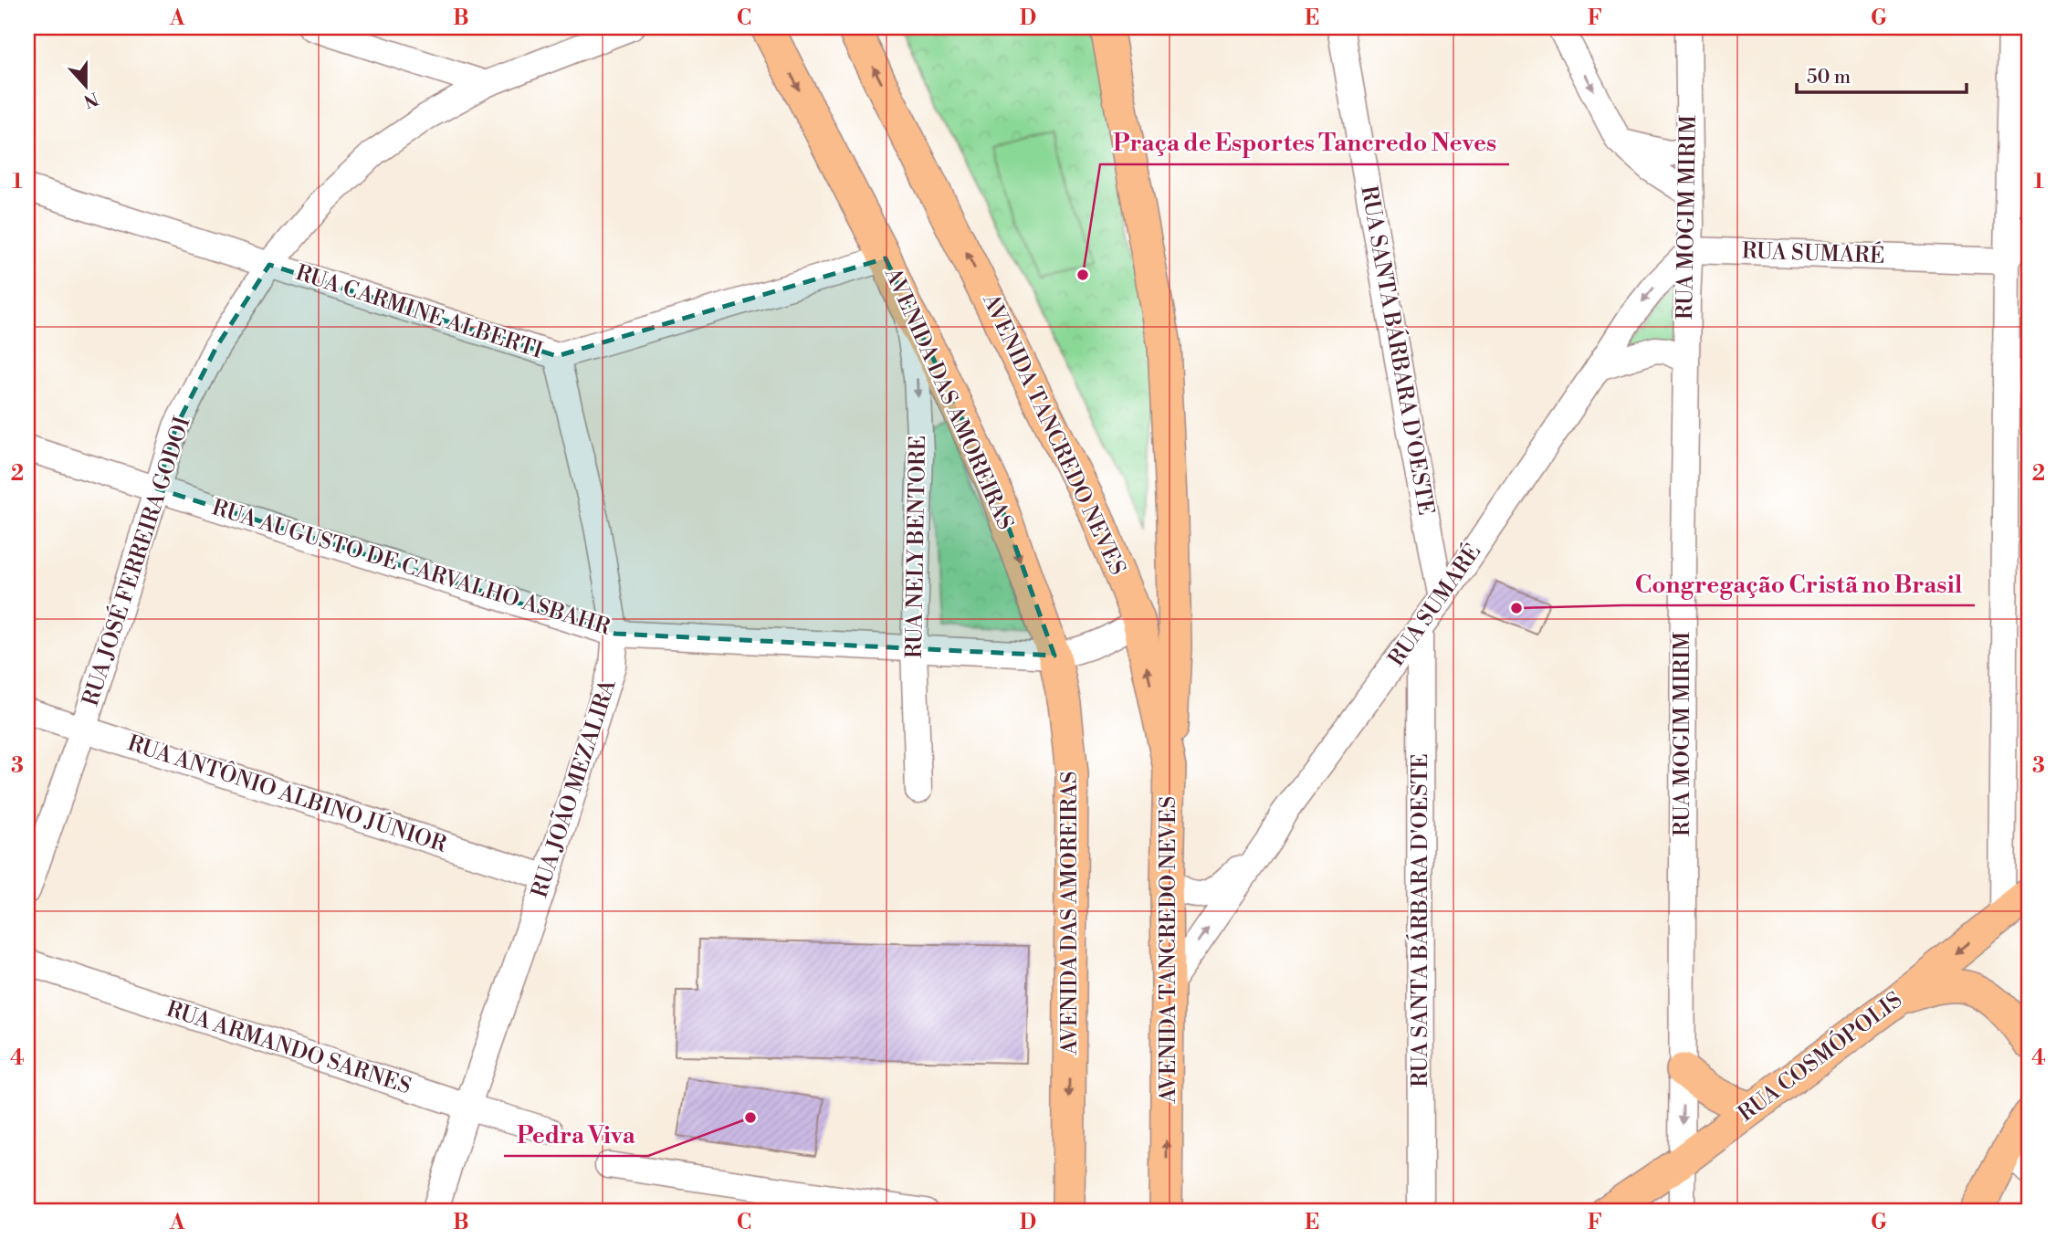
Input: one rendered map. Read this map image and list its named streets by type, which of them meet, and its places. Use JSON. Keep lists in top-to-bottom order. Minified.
{"streets":{"main road":["AVENIDA DAS AMOREIRAS","AVENIDA TANCREDO NEVES","RUA COSMÓPOLIS"],"street":["RUA MOGIM MIRIM","RUA SUMARÉ","RUA CARMINE ALBERTI","RUA SANTA BÁRBARA D'OESTE","RUA NELY BENTORE","RUA JOSÉ FERREIRA GODOI","RUA AUGUSTO DE CARVALHO ASBAHR","RUA JOÃO MEZALIRA","RUA ANTÔNIO ALBINO JÚNIOR","RUA ARMANDO SARNES"]},"crossings":[["RUA MOGIM MIRIM","RUA SUMARÉ"],["RUA MOGIM MIRIM","RUA COSMÓPOLIS"],["RUA SUMARÉ","RUA SANTA BÁRBARA D'OESTE"],["RUA SUMARÉ","AVENIDA TANCREDO NEVES"],["RUA CARMINE ALBERTI","AVENIDA DAS AMOREIRAS"],["RUA CARMINE ALBERTI","RUA JOSÉ FERREIRA GODOI"],["RUA CARMINE ALBERTI","RUA JOÃO MEZALIRA"],["AVENIDA DAS AMOREIRAS","RUA NELY BENTORE"],["AVENIDA DAS AMOREIRAS","RUA AUGUSTO DE CARVALHO ASBAHR"],["AVENIDA TANCREDO NEVES","RUA AUGUSTO DE CARVALHO ASBAHR"],["RUA NELY BENTORE","RUA AUGUSTO DE CARVALHO ASBAHR"],["RUA JOSÉ FERREIRA GODOI","RUA AUGUSTO DE CARVALHO ASBAHR"],["RUA JOSÉ FERREIRA GODOI","RUA ANTÔNIO ALBINO JÚNIOR"],["RUA AUGUSTO DE CARVALHO ASBAHR","RUA JOÃO MEZALIRA"],["RUA JOÃO MEZALIRA","RUA ANTÔNIO ALBINO JÚNIOR"],["RUA JOÃO MEZALIRA","RUA ARMANDO SARNES"]],"one_way":["RUA NELY BENTORE"],"places":["Praça de Esportes Tancredo Neves","Congregação Cristã no Brasil","Pedra Viva"],"scale_bar":"50 m","north":"bottom","grid":{"columns":["A","B","C","D","E","F","G"],"rows":["1","2","3","4"]}}
